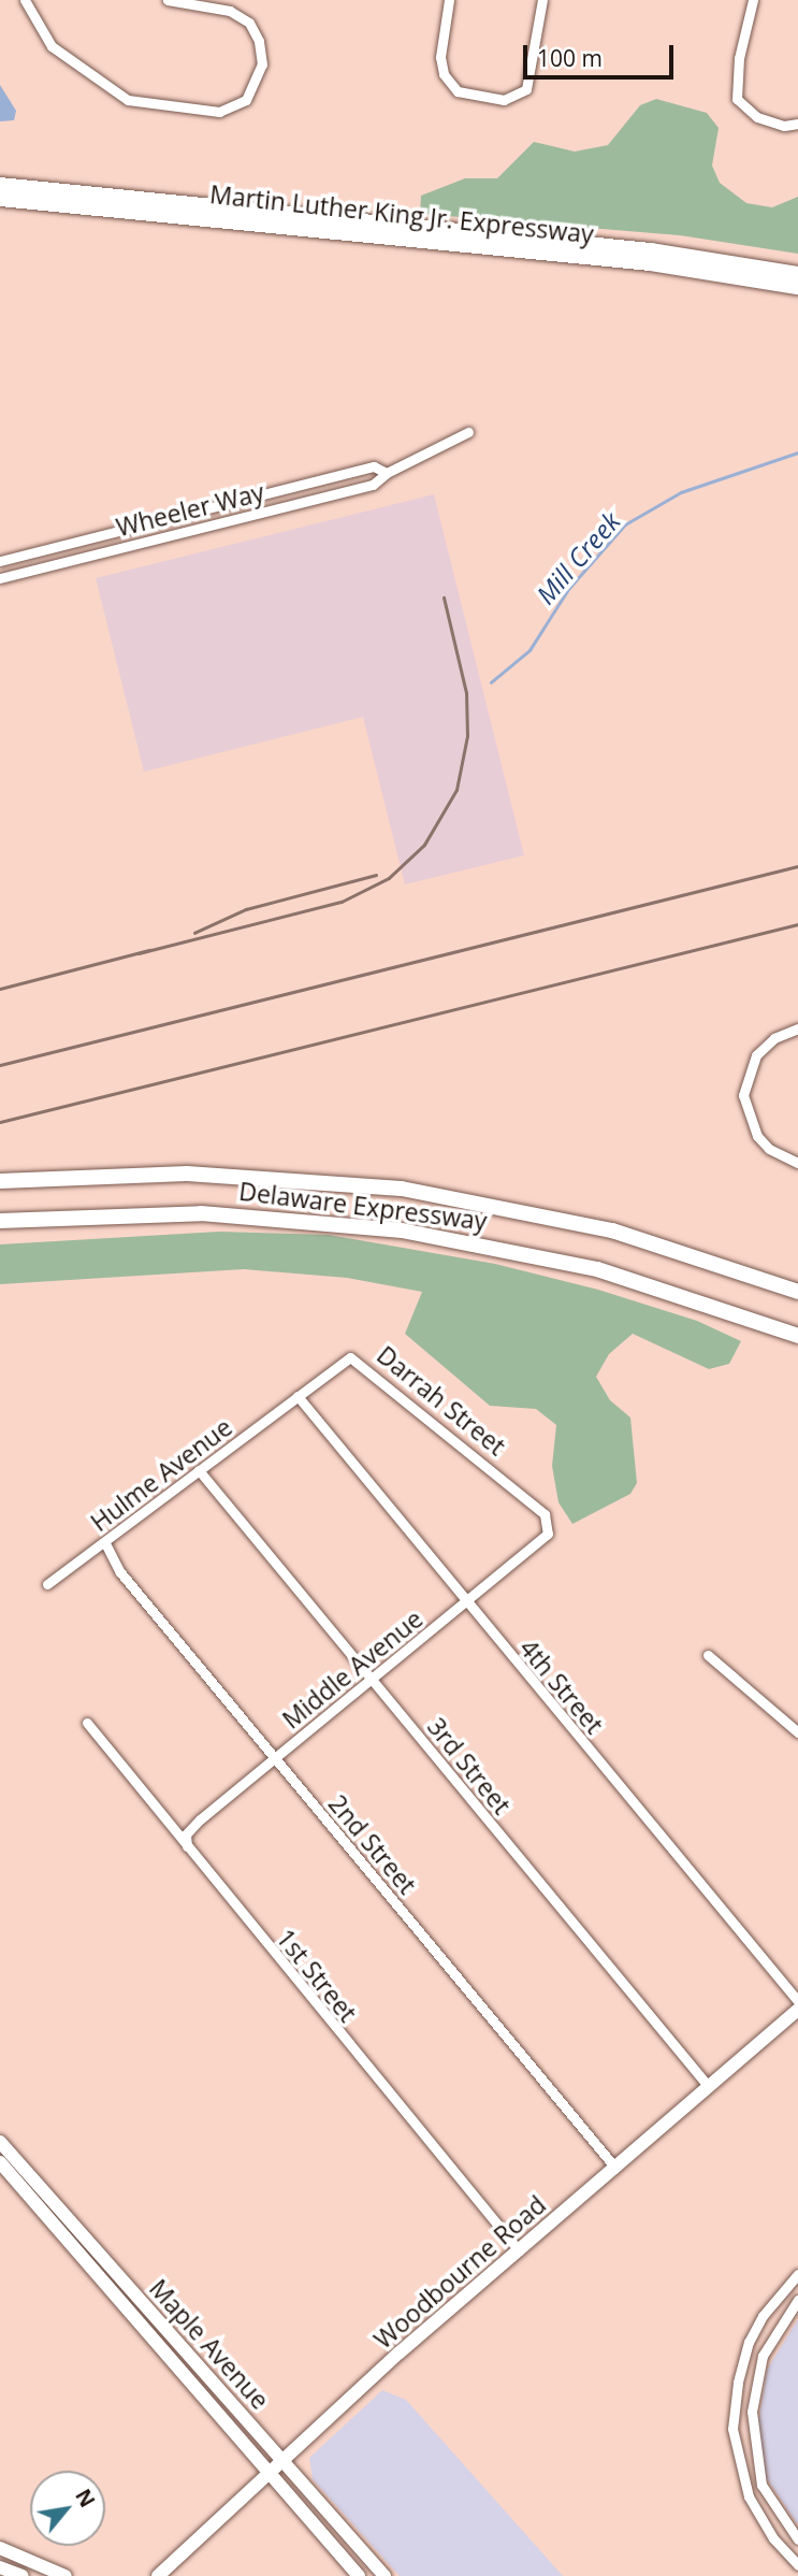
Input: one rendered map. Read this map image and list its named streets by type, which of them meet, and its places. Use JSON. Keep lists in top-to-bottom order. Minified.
{"streets":{"highway":["Martin Luther King Jr. Expressway","Delaware Expressway"],"main road":["Woodbourne Road","Maple Avenue"],"street":["Wheeler Way","Darrah Street","Hulme Avenue","Middle Avenue","4th Street","3rd Street","2nd Street","1st Street"]},"crossings":[["Darrah Street","Hulme Avenue"],["Darrah Street","Middle Avenue"],["Darrah Street","4th Street"],["Hulme Avenue","4th Street"],["Hulme Avenue","3rd Street"],["Hulme Avenue","2nd Street"],["Middle Avenue","4th Street"],["Middle Avenue","3rd Street"],["Middle Avenue","2nd Street"],["Middle Avenue","1st Street"],["3rd Street","Woodbourne Road"],["2nd Street","Woodbourne Road"],["1st Street","Woodbourne Road"],["Woodbourne Road","Maple Avenue"]],"water":["Mill Creek"],"scale_bar":"100 m","north":"top right"}
